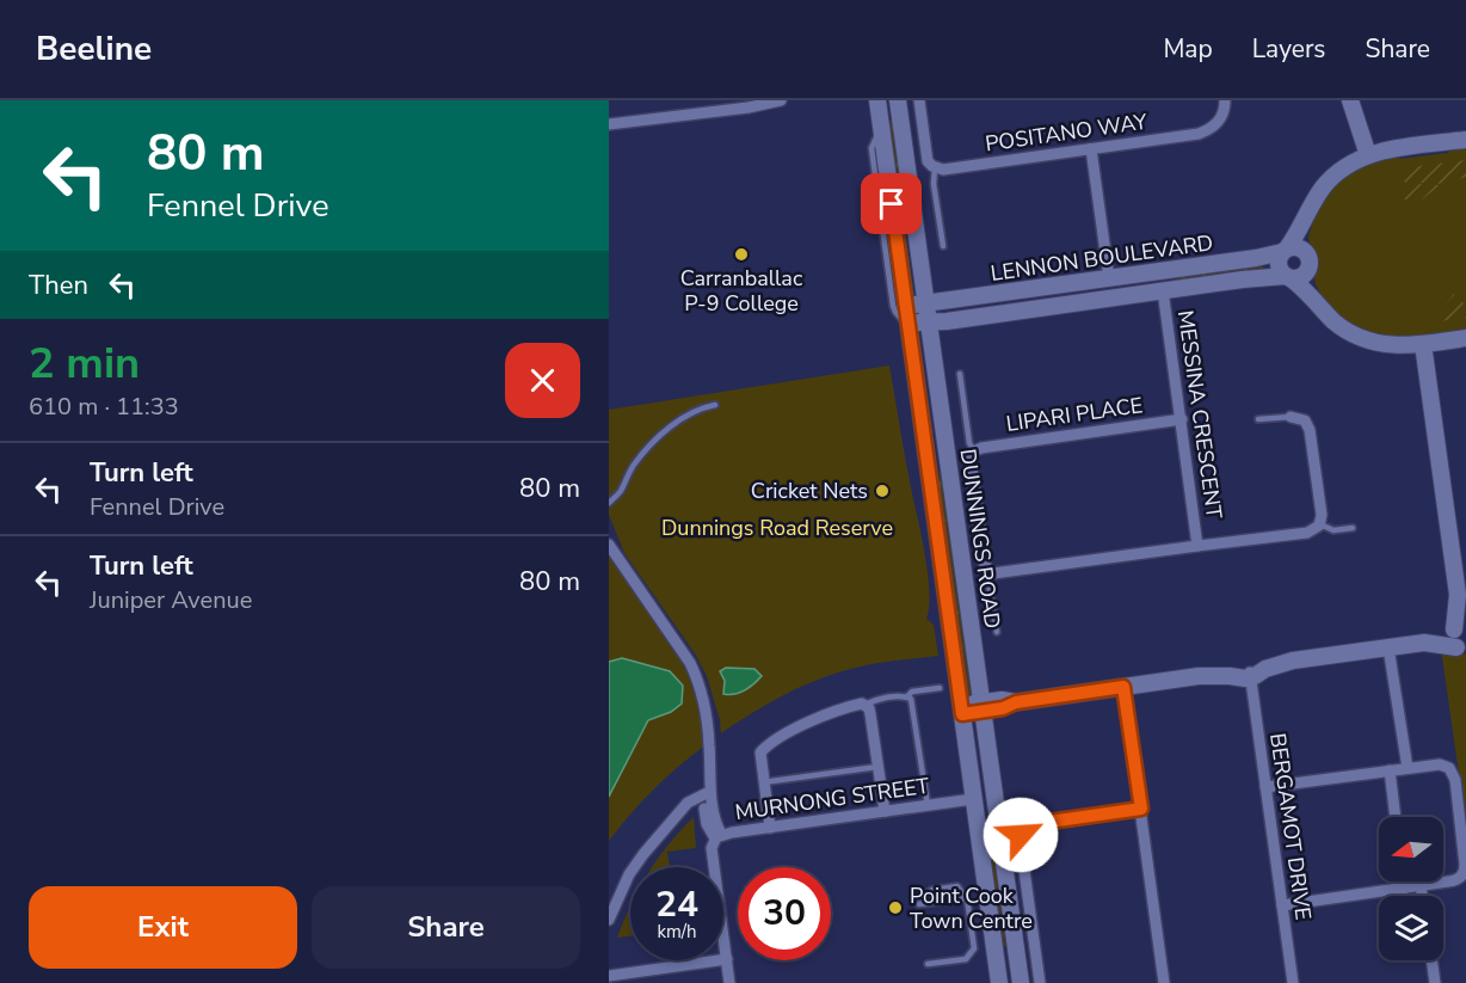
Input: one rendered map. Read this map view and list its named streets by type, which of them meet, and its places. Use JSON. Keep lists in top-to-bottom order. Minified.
{"streets":{"street":["POSITANO WAY","LENNON BOULEVARD","LIPARI PLACE","MESSINA CRESCENT","DUNNINGS ROAD","MURNONG STREET","BERGAMOT DRIVE"]},"crossings":[["LENNON BOULEVARD","MESSINA CRESCENT"],["LENNON BOULEVARD","DUNNINGS ROAD"],["LIPARI PLACE","MESSINA CRESCENT"],["DUNNINGS ROAD","MURNONG STREET"]],"parks":["Dunnings Road Reserve"],"places":["Carranballac P-9 College","Cricket Nets","Point Cook Town Centre"],"north":"left","page":{"header":"Beeline","nav":["Map","Layers","Share"],"turn":["80 m","Fennel Drive"],"then":"Then","heading":["2 min","610 m · 11:33"],"list":[{"name":"Turn left","note":"Fennel Drive","value":"80 m"},{"name":"Turn left","note":"Juniper Avenue","value":"80 m"}],"speed":"24 km/h","limit":"30","buttons":["Exit","Share"]}}
